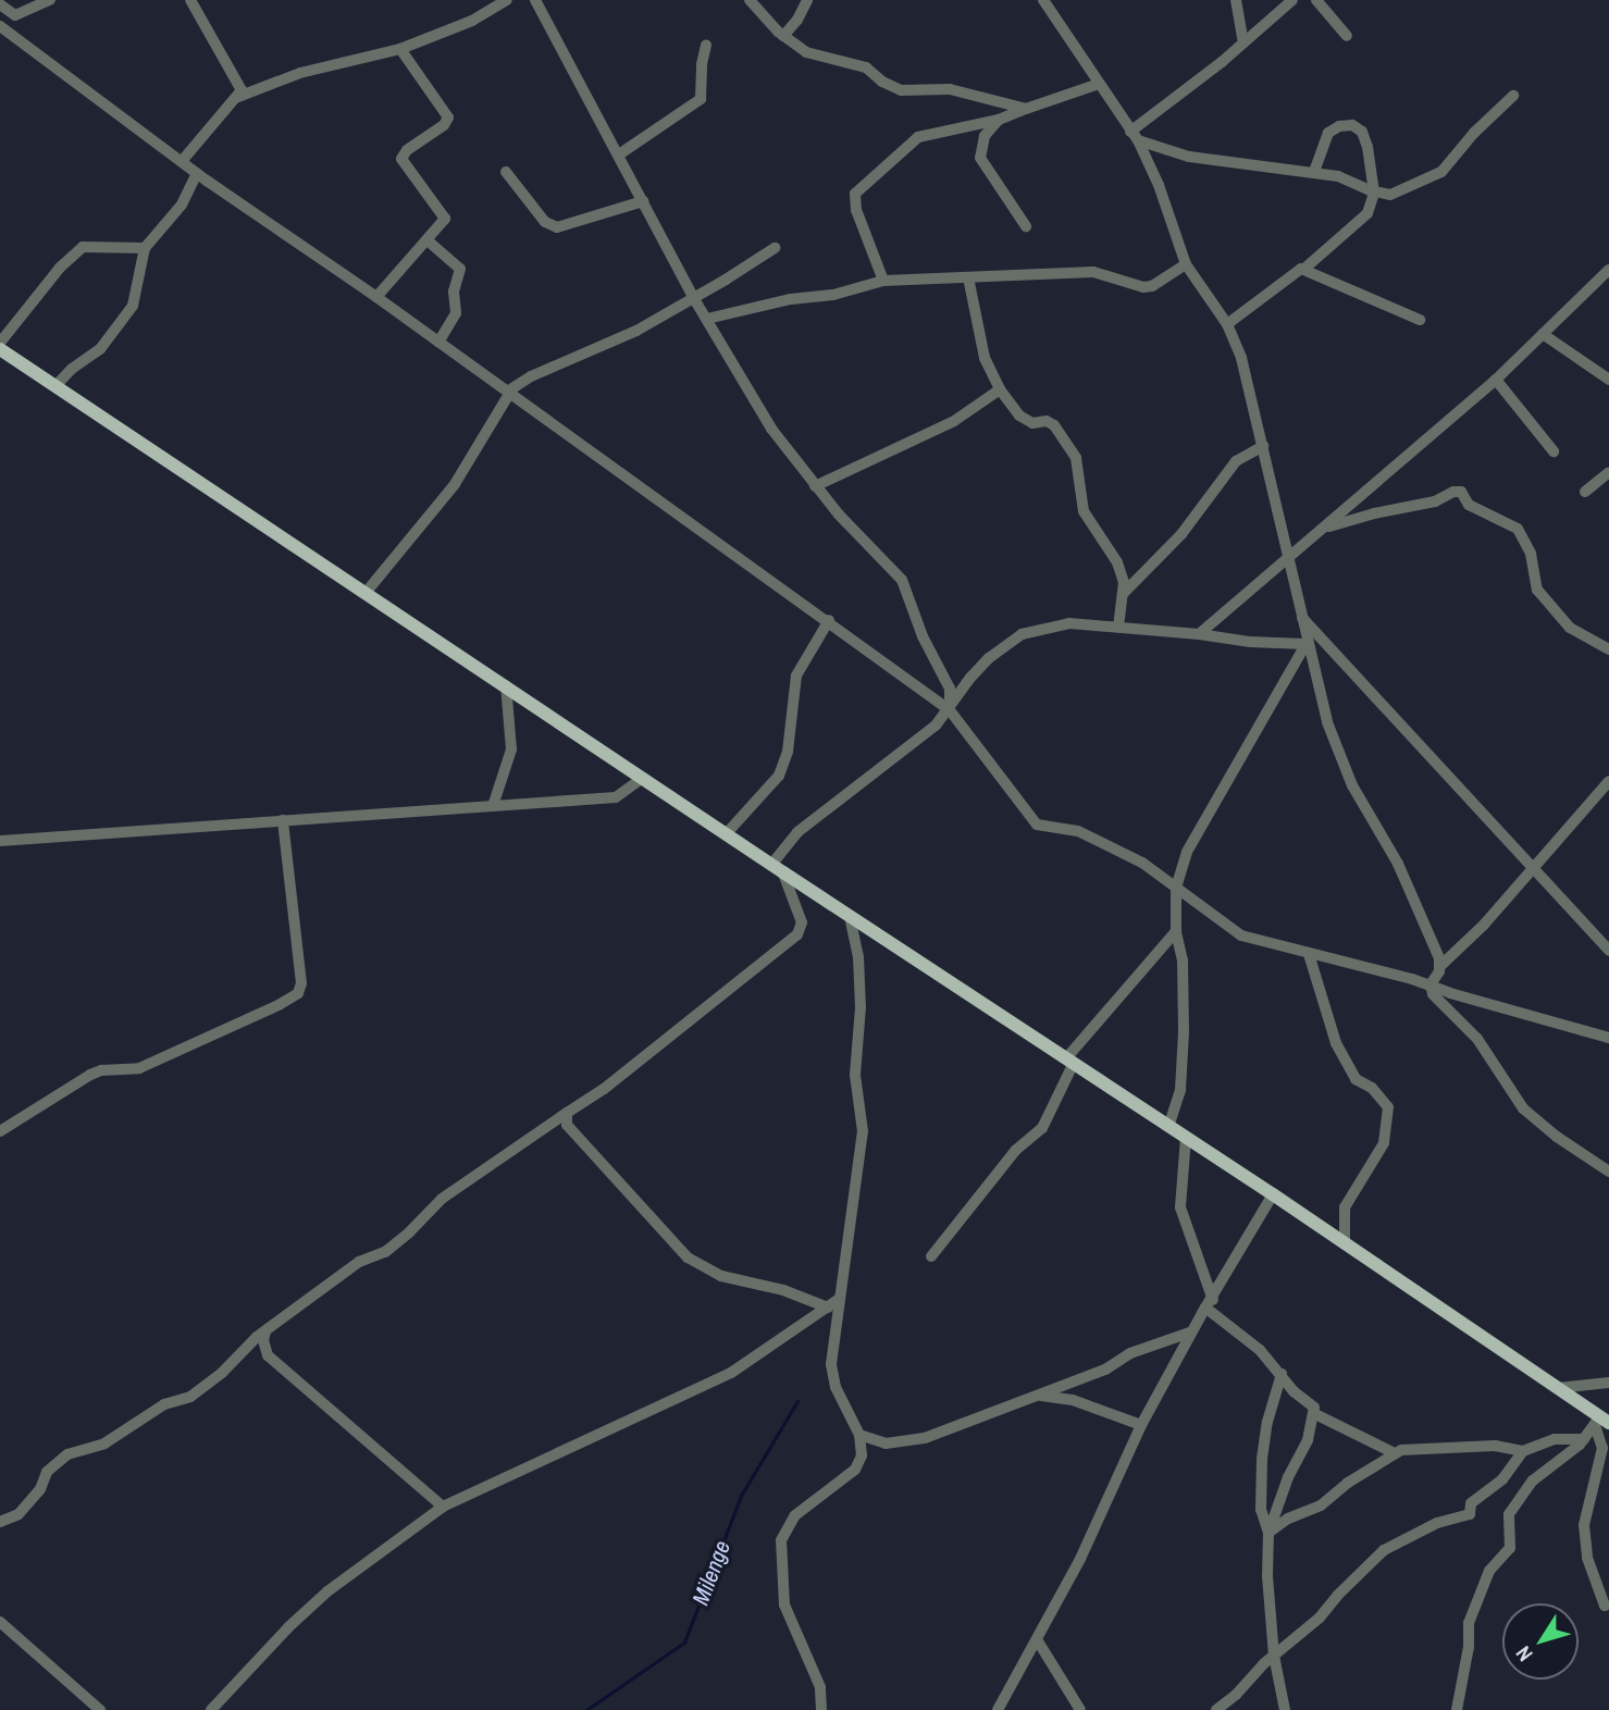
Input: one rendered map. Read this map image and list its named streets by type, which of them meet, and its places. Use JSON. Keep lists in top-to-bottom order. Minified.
{"water":["Milenge"],"north":"bottom left"}
